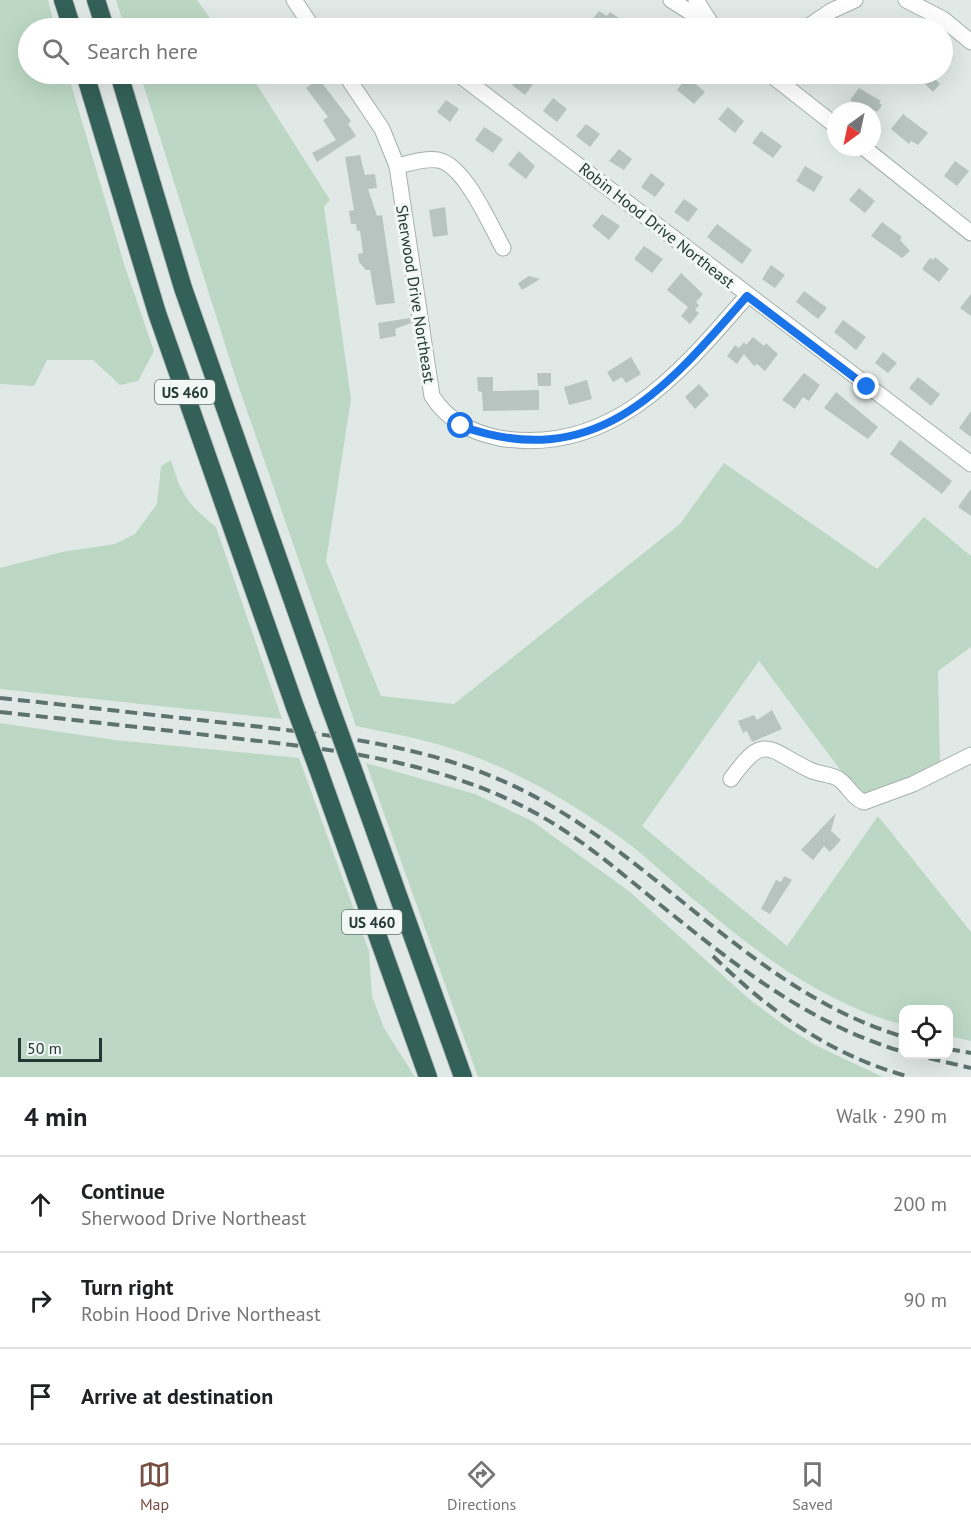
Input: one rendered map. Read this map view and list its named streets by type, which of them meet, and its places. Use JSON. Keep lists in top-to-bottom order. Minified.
{"streets":{"highway":["US 460"],"street":["Robin Hood Drive Northeast","Sherwood Drive Northeast"]},"crossings":[["Robin Hood Drive Northeast","Sherwood Drive Northeast"]],"scale_bar":"50 m","north":"bottom left","page":{"search":"Search here","scale":"50 m","heading":["4 min","Walk · 290 m"],"list":[["Continue","Sherwood Drive Northeast","200 m"],["Turn right","Robin Hood Drive Northeast","90 m"],"Arrive at destination"],"nav":["Map","Directions","Saved"]}}
